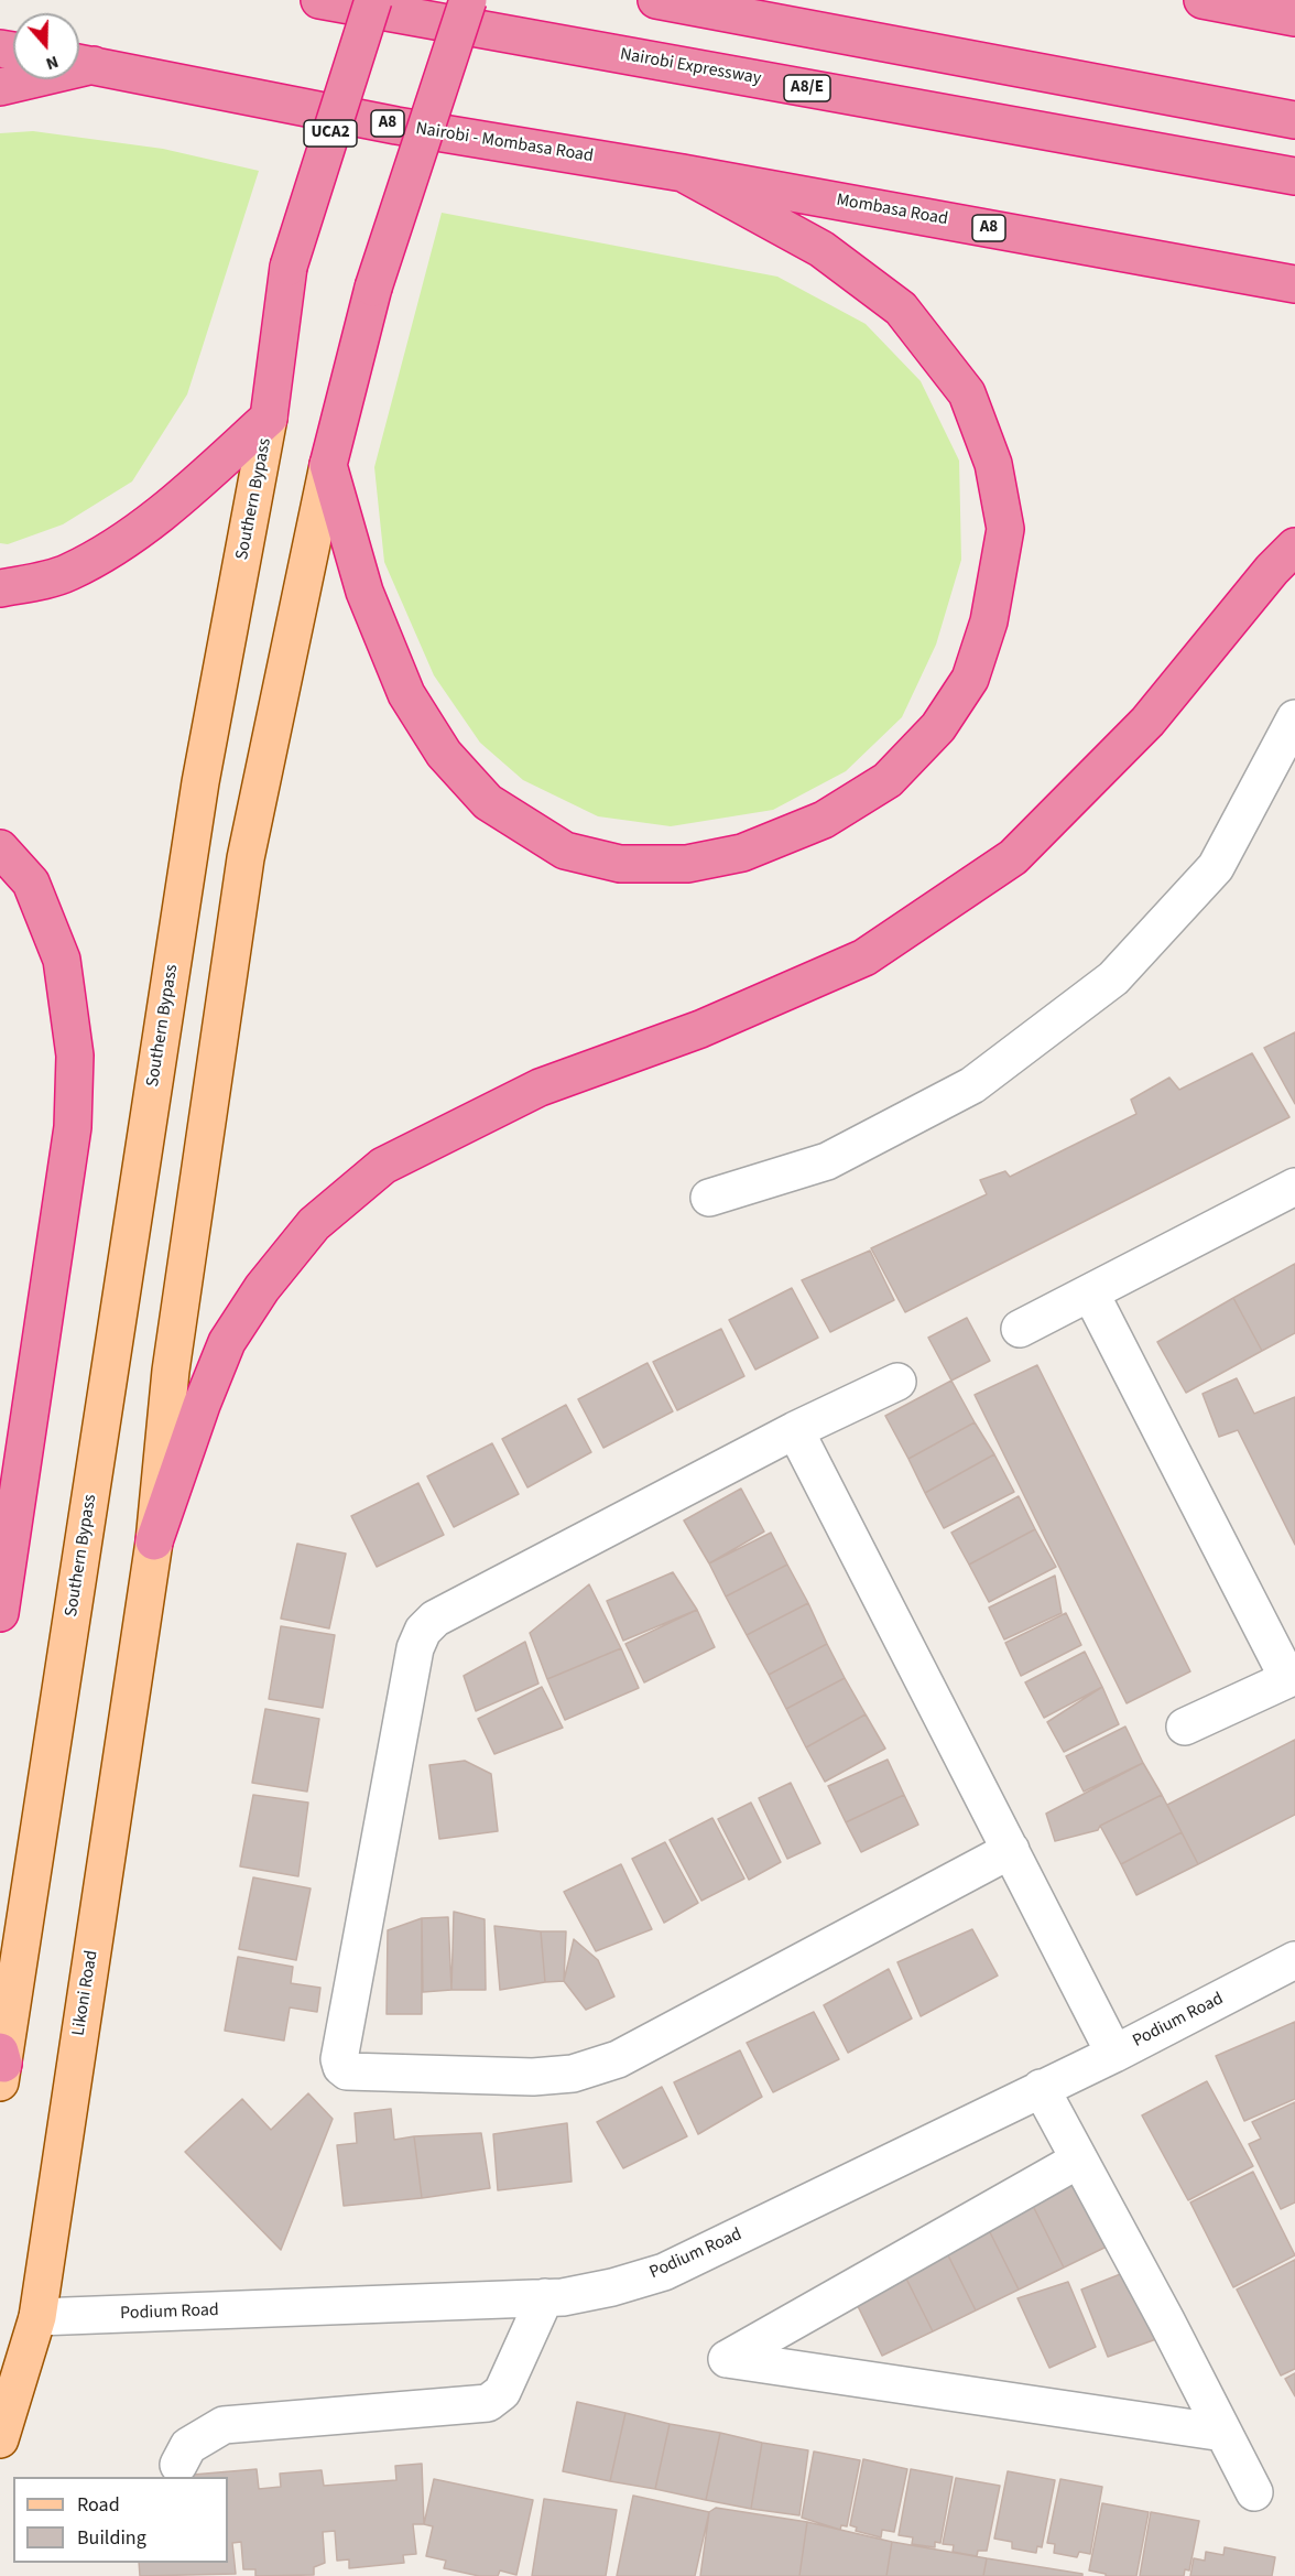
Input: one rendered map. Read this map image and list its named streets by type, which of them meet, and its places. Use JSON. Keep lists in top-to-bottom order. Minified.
{"streets":{"highway":["Nairobi Expressway","A8/E","A8","UCA2","Nairobi - Mombasa Road","Mombasa Road","Southern Bypass"],"main road":["Likoni Road"],"street":["Podium Road"]},"crossings":[["Nairobi - Mombasa Road","Mombasa Road"],["Likoni Road","Podium Road"]],"legend":["Road","Building"],"north":"bottom"}
